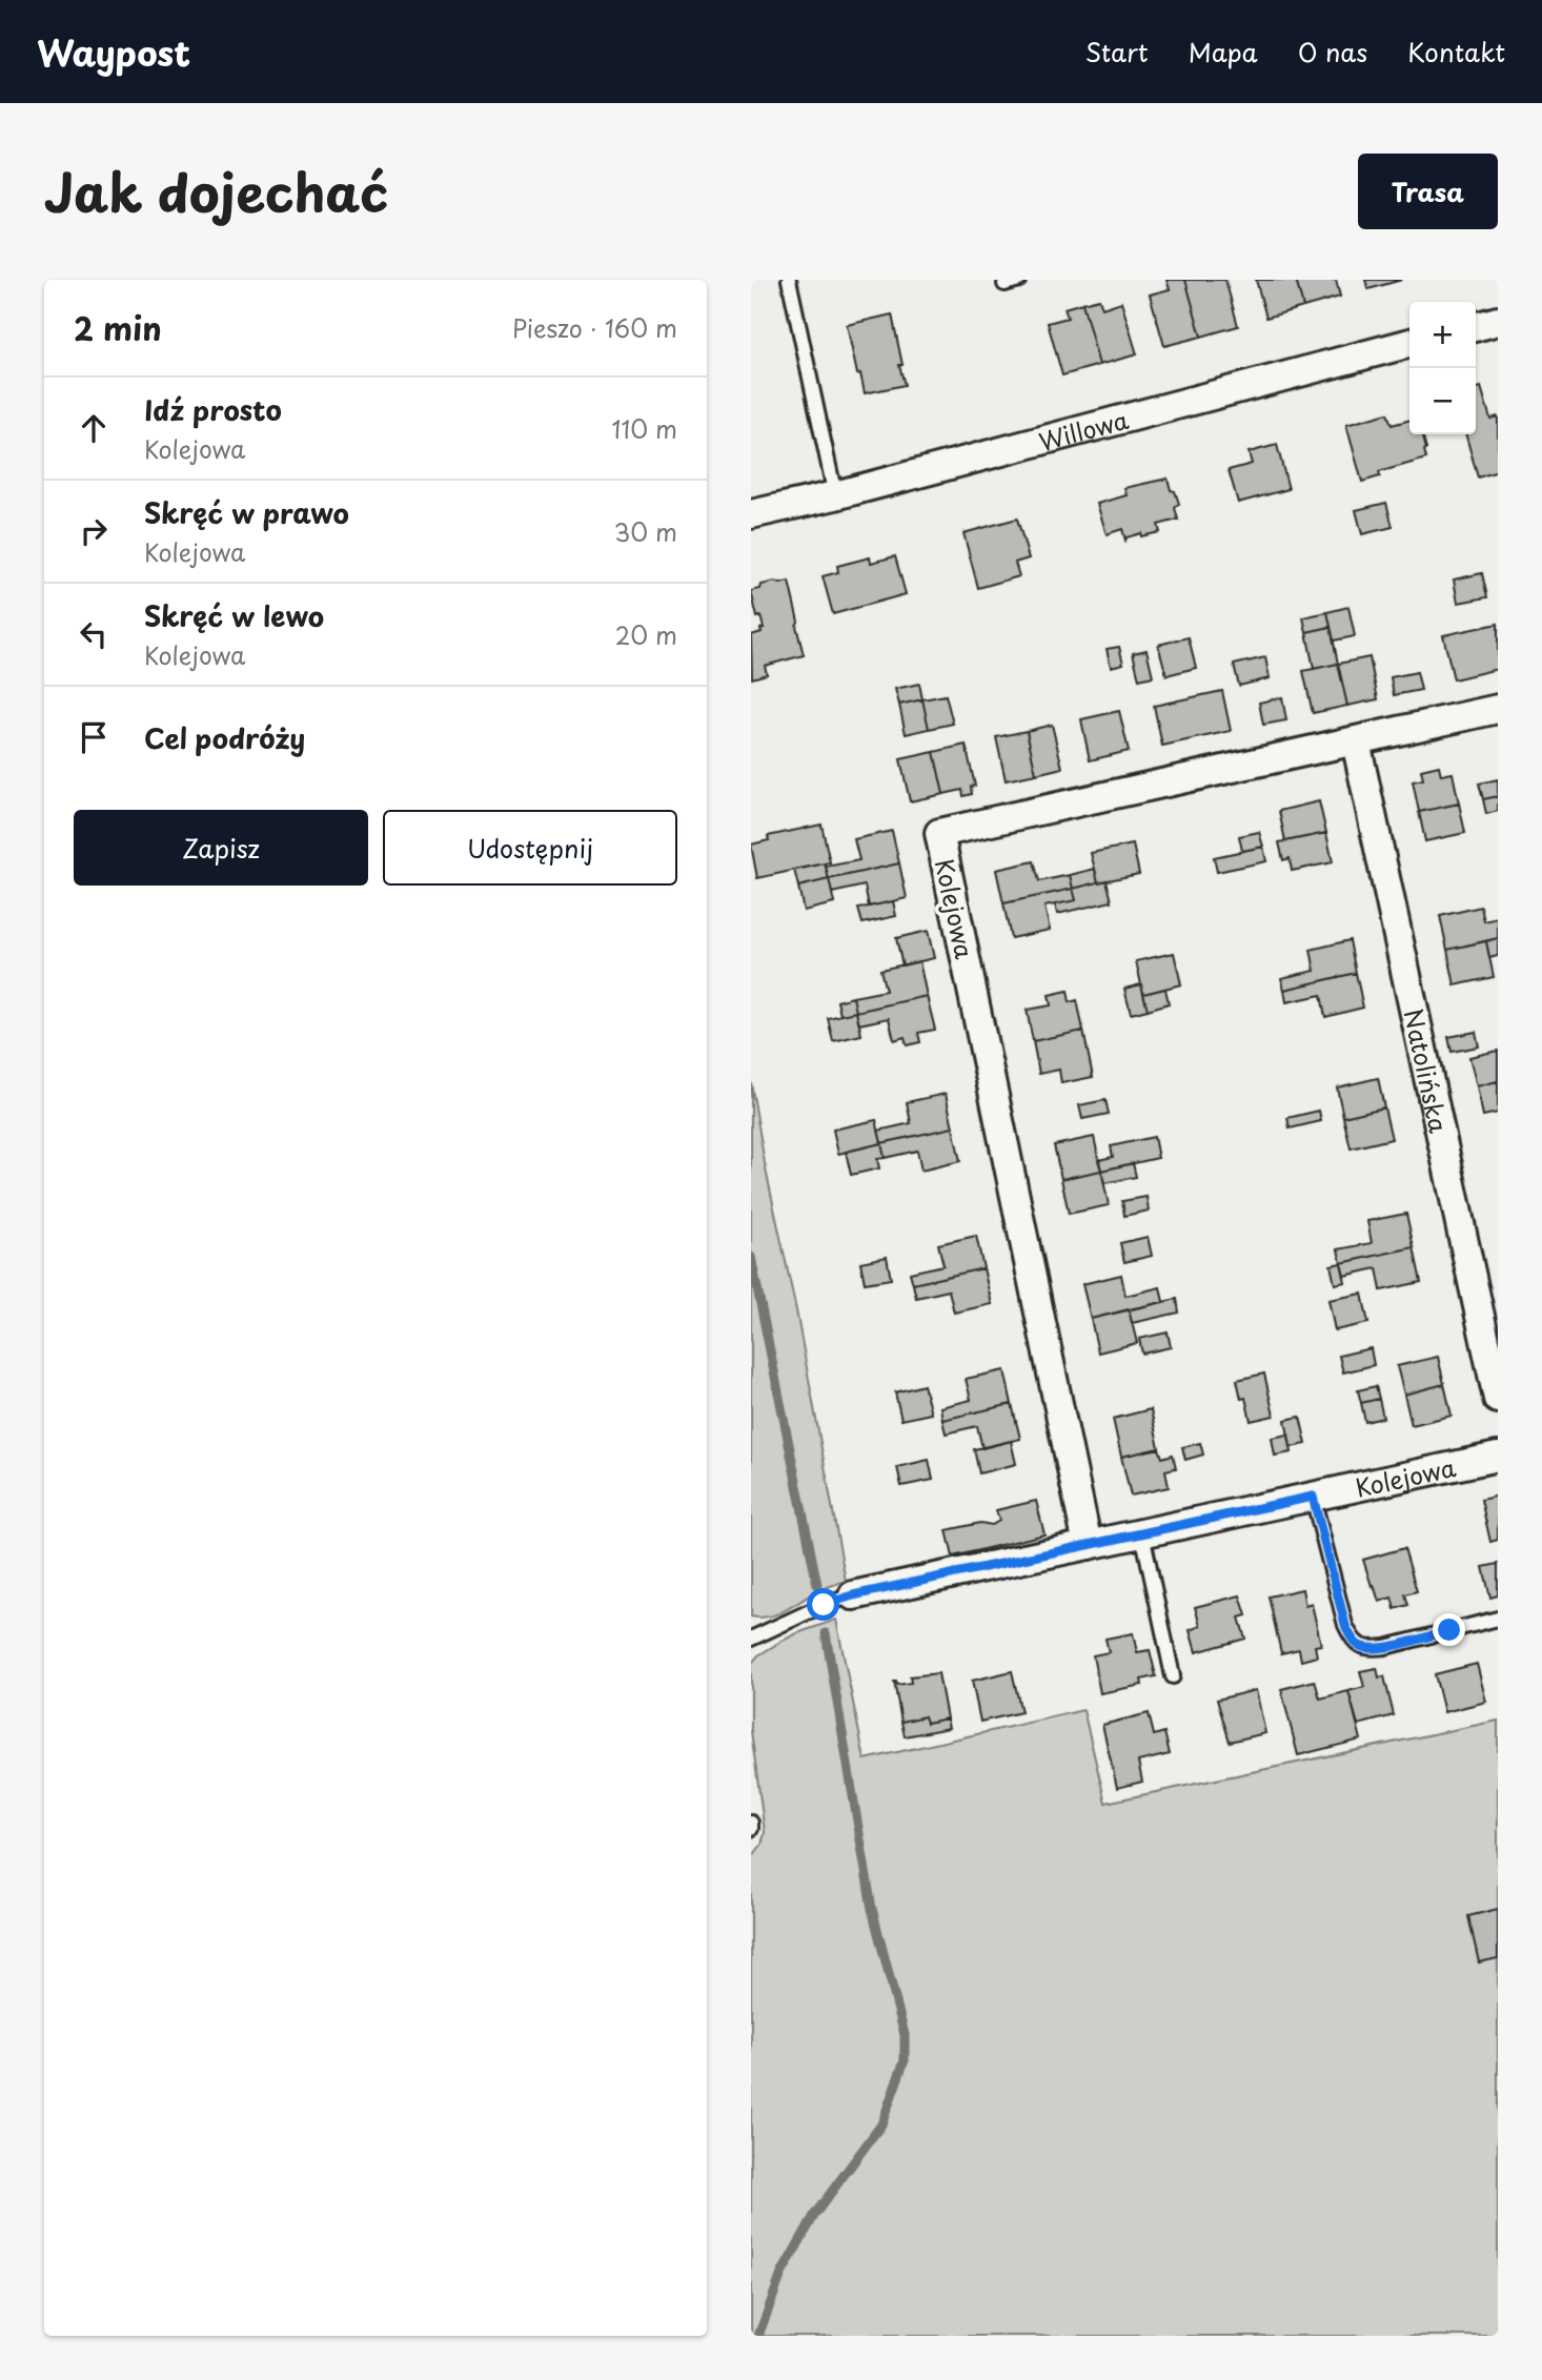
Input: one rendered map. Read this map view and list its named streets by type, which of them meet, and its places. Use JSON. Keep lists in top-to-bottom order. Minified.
{"streets":{"street":["Willowa","Kolejowa","Natolińska"]},"crossings":[["Kolejowa","Natolińska"]],"page":{"header":"Waypost","nav":["Start","Mapa","O nas","Kontakt"],"title":"Jak dojechać","buttons":["Trasa",["Zapisz","Udostępnij"]],"heading":["2 min","Pieszo · 160 m"],"map_buttons":["+","−"],"list":[["Idź prosto","Kolejowa","110 m"],["Skręć w prawo","Kolejowa","30 m"],["Skręć w lewo","Kolejowa","20 m"],"Cel podróży"]}}
